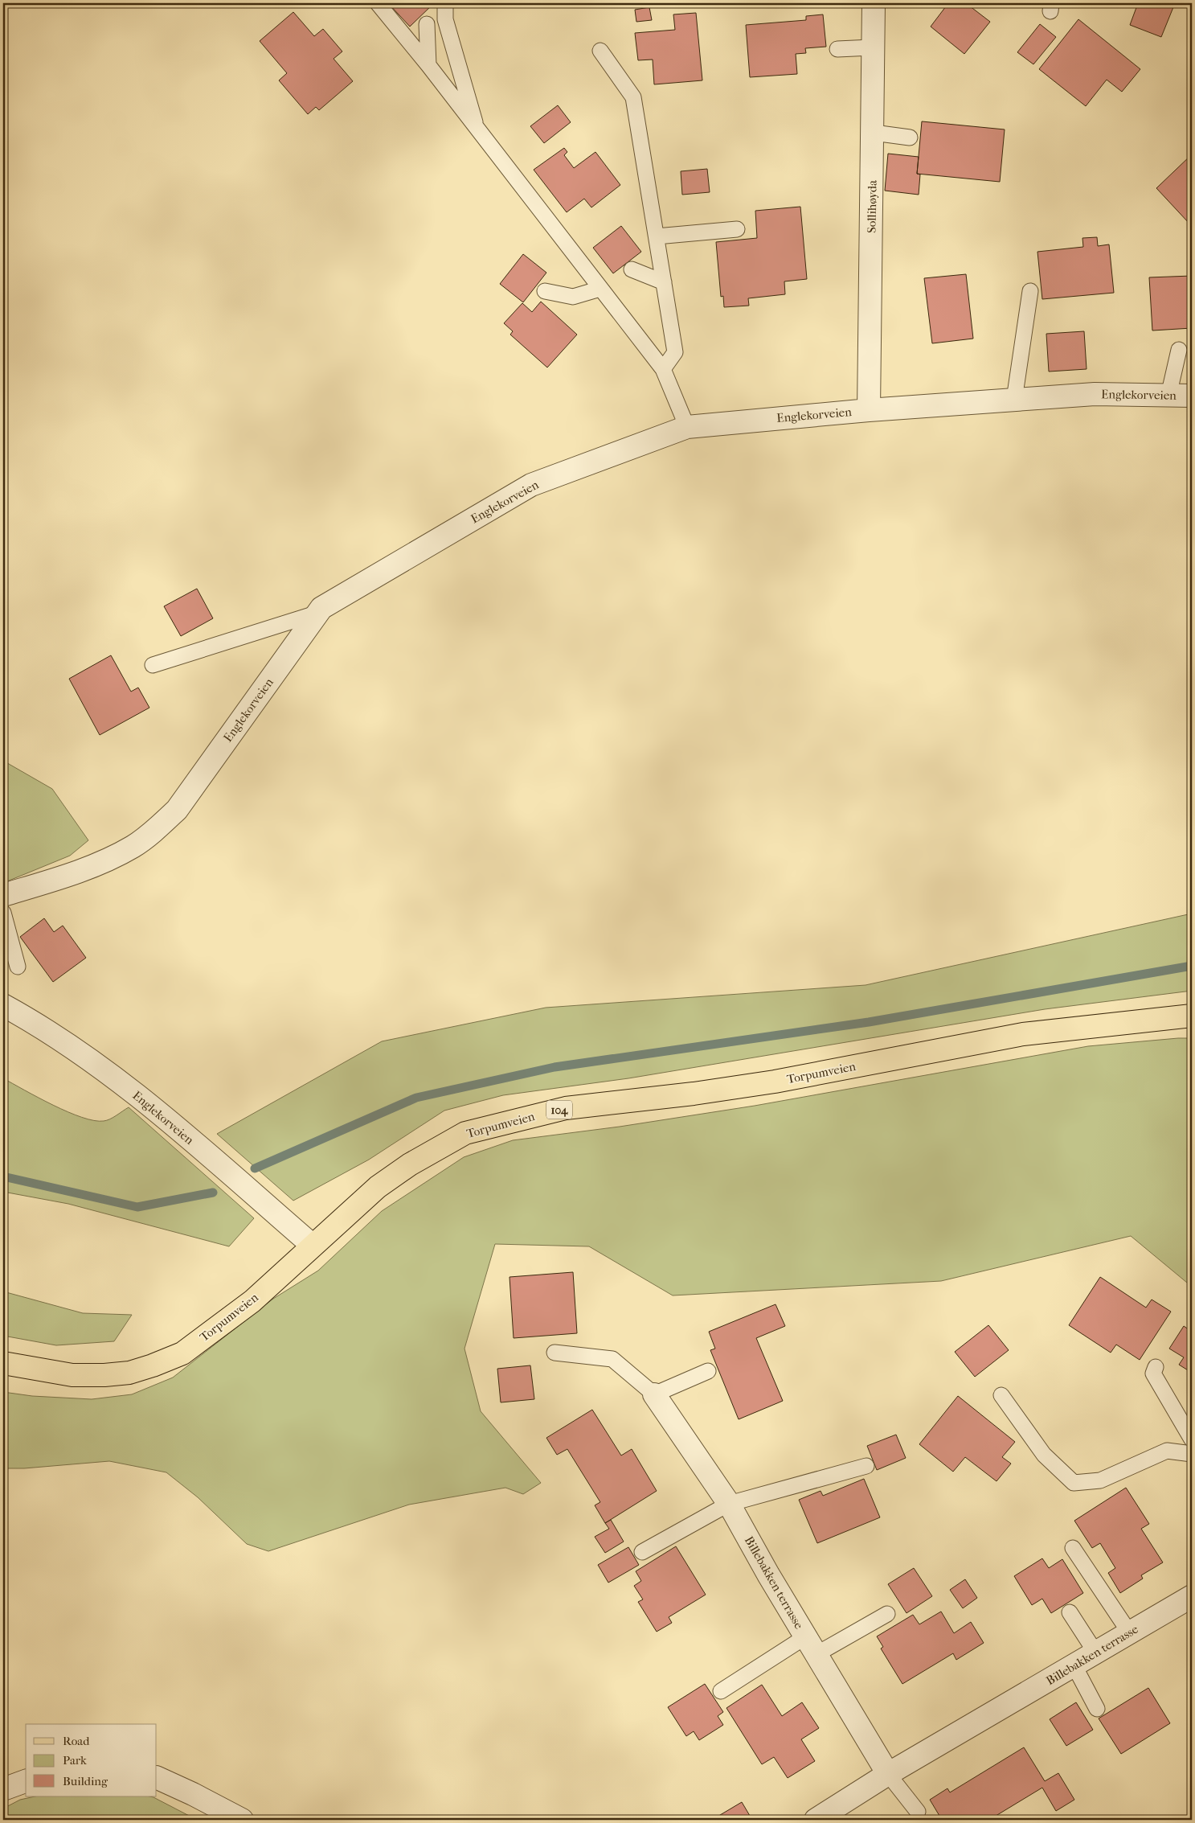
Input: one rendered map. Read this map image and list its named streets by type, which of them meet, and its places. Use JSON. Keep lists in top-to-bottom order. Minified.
{"streets":{"main road":["Torpumveien","104"],"street":["Sollihøyda","Englekorveien","Billebakken terrasse"]},"crossings":[["Sollihøyda","Englekorveien"],["Englekorveien","Torpumveien"]],"legend":["Road","Park","Building"]}
